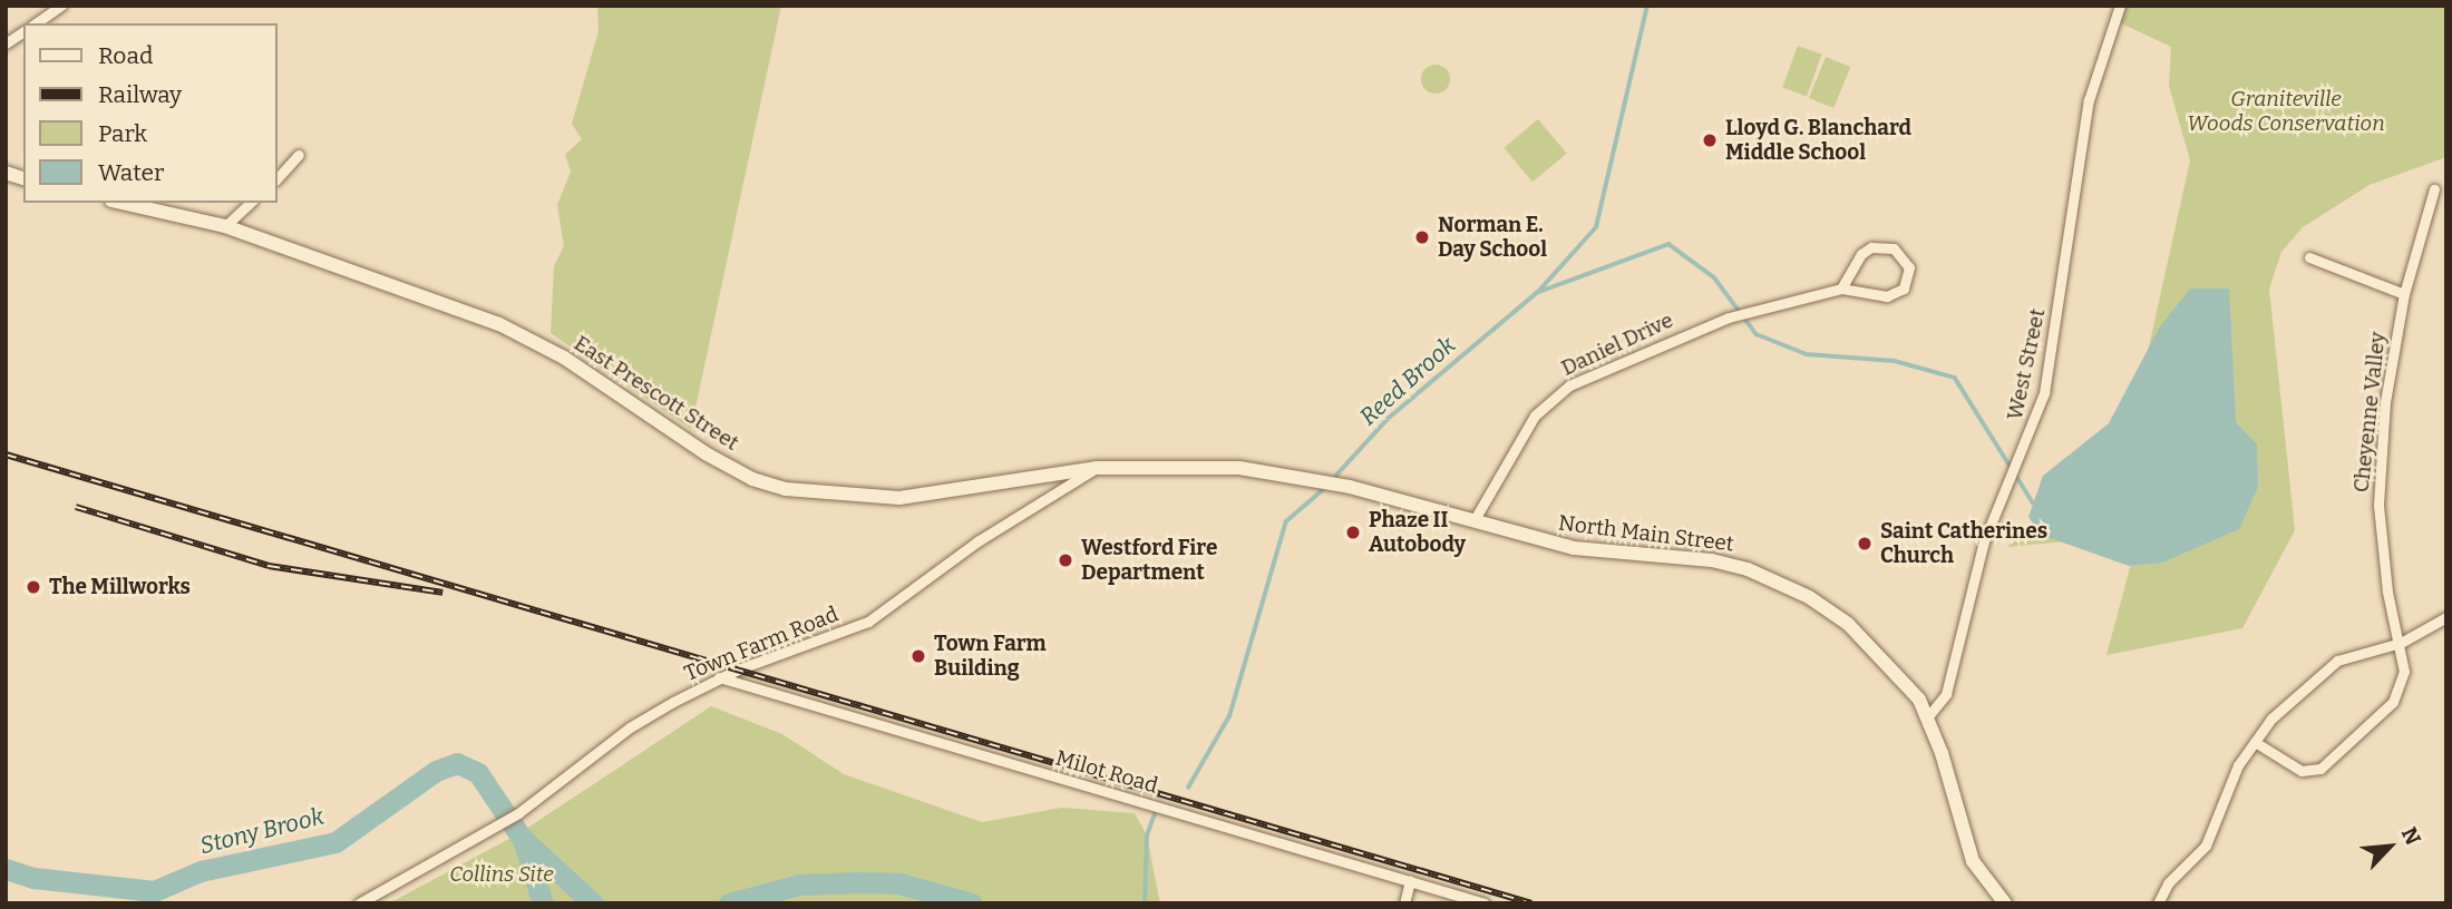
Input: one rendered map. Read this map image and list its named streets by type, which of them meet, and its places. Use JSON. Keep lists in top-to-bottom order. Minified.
{"streets":{"main road":["East Prescott Street","North Main Street"],"street":["Daniel Drive","West Street","Cheyenne Valley","Town Farm Road","Milot Road"]},"crossings":[["Daniel Drive","East Prescott Street"],["Daniel Drive","North Main Street"],["West Street","North Main Street"],["East Prescott Street","North Main Street"],["East Prescott Street","Town Farm Road"],["Town Farm Road","Milot Road"]],"water":["Reed Brook","Stony Brook"],"parks":["Graniteville Woods Conservation","Collins Site"],"places":["Lloyd G. Blanchard Middle School","Norman E. Day School","Phaze II Autobody","Saint Catherines Church","Westford Fire Department","The Millworks","Town Farm Building"],"legend":["Road","Railway","Park","Water"],"north":"top right"}
